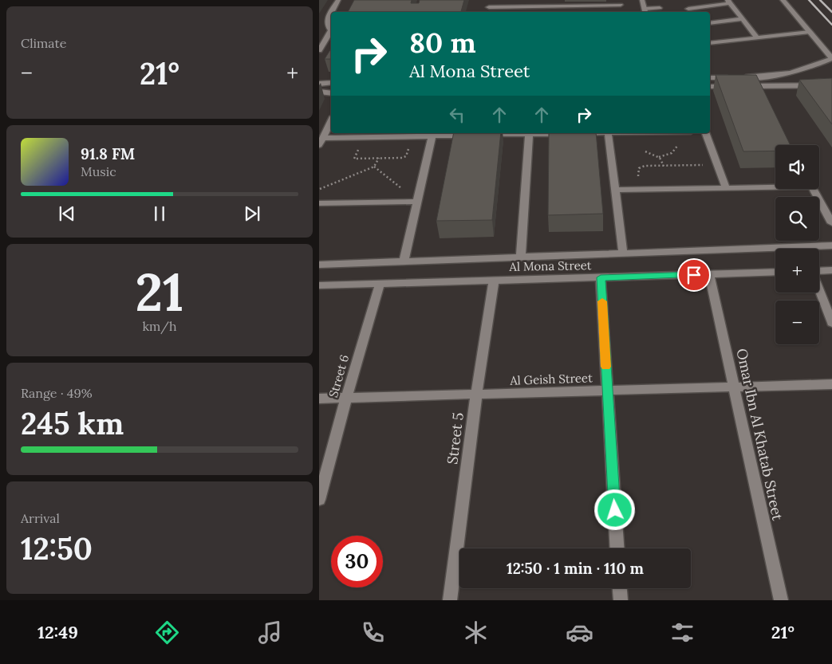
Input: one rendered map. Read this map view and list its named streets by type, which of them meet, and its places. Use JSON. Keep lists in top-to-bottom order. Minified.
{"streets":{"street":["Al Mona Street","Street 6","Al Geish Street","Omar Ibn Al Khatab Street","Street 5"]},"crossings":[["Al Mona Street","Street 6"],["Al Mona Street","Omar Ibn Al Khatab Street"],["Al Mona Street","Street 5"],["Street 6","Al Geish Street"],["Al Geish Street","Omar Ibn Al Khatab Street"],["Al Geish Street","Street 5"]],"page":{"tile":["Climate",["21","km/h"],["Range · 49%","245 km"],["Arrival","12:50"]],"turn":["80 m","Al Mona Street"],"heat":["−","21°","+"],"song":["91.8 FM","Music"],"map_buttons":["+","−"],"limit":"30","trip":"12:50 · 1 min · 110 m","tabs":["12:49","21°"]}}
